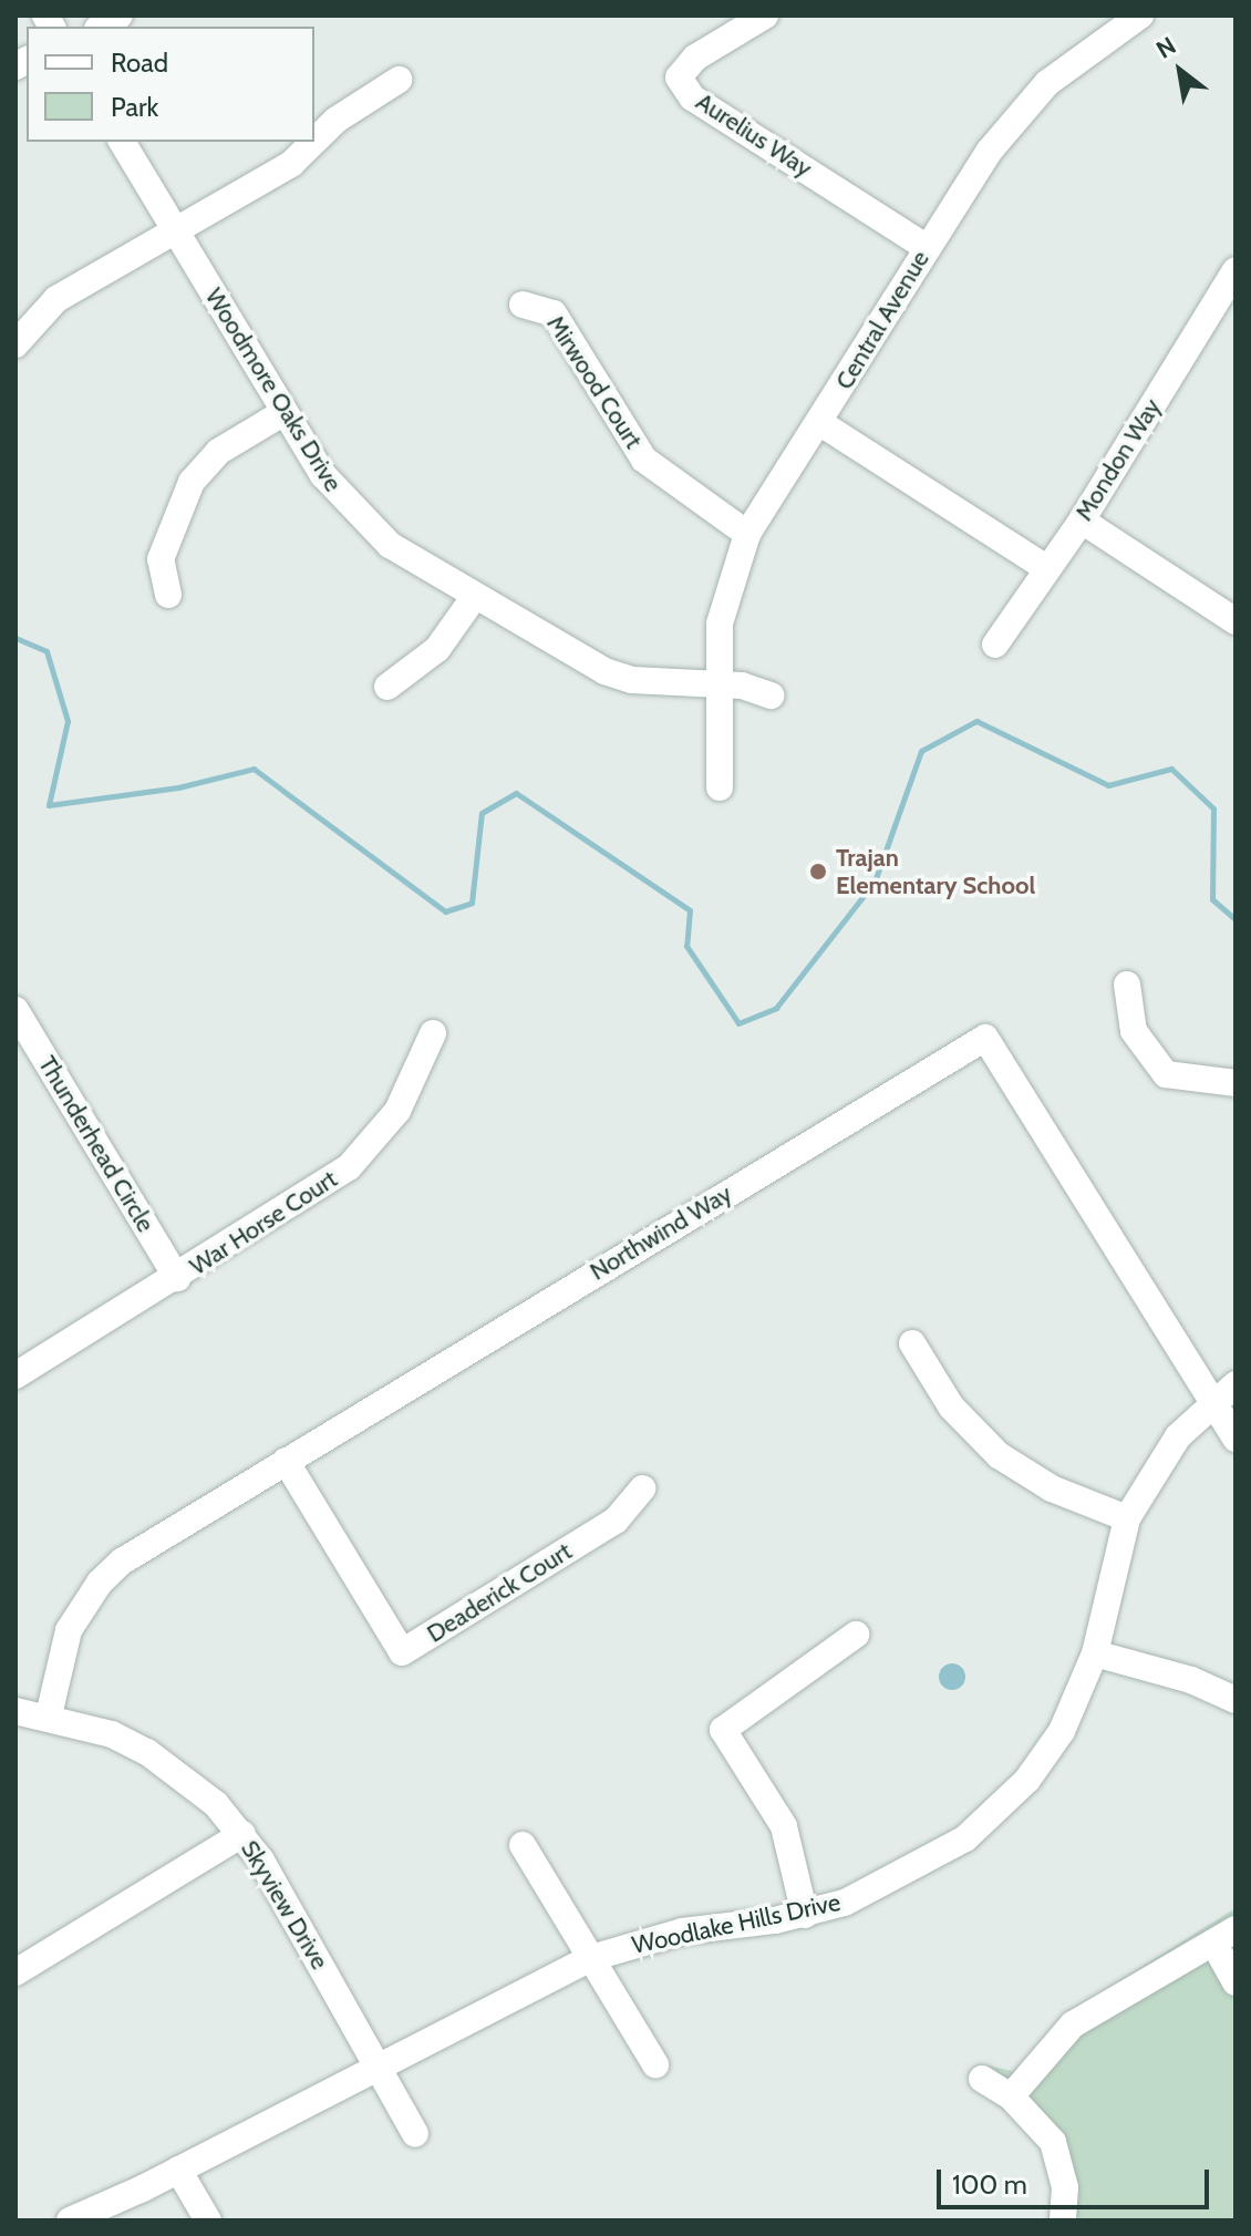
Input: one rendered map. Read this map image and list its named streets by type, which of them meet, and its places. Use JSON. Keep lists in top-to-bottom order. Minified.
{"streets":{"street":["Aurelius Way","Central Avenue","Mirwood Court","Woodmore Oaks Drive","Mondon Way","Thunderhead Circle","War Horse Court","Northwind Way","Deaderick Court","Skyview Drive","Woodlake Hills Drive"]},"crossings":[["Aurelius Way","Central Avenue"],["Central Avenue","Mirwood Court"],["Central Avenue","Woodmore Oaks Drive"],["Thunderhead Circle","War Horse Court"],["Northwind Way","Deaderick Court"],["Northwind Way","Skyview Drive"],["Northwind Way","Woodlake Hills Drive"],["Skyview Drive","Woodlake Hills Drive"]],"places":["Trajan Elementary School"],"legend":["Road","Park"],"scale_bar":"100 m","north":"top left"}
